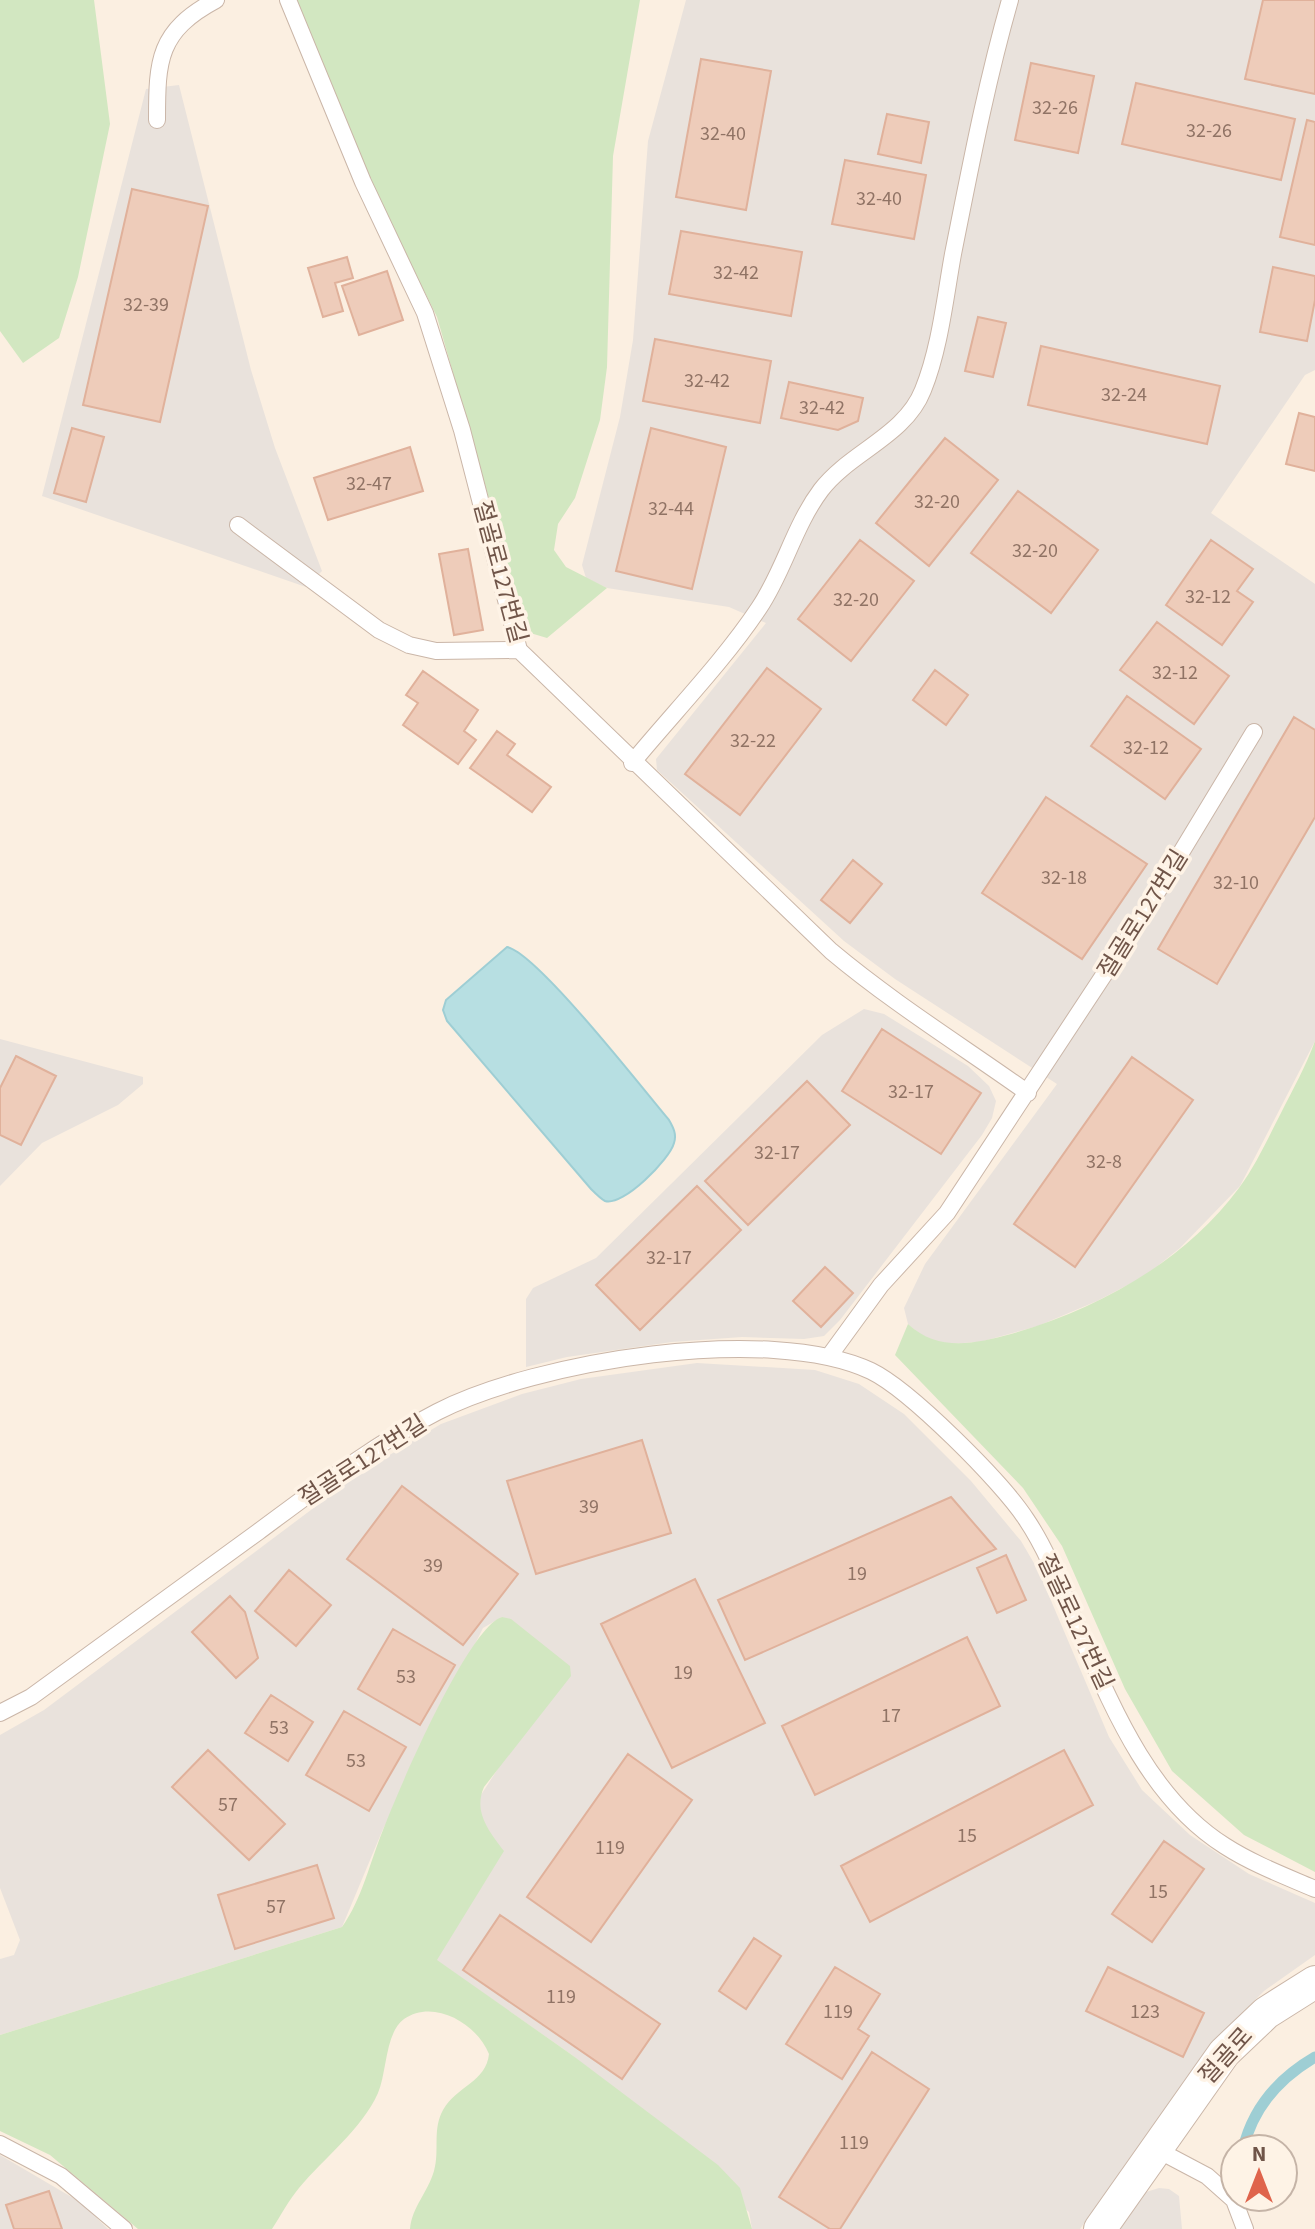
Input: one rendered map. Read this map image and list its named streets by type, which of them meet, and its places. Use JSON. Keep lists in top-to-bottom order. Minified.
{"streets":{"street":["절골로"],"lane":["절골로127번길"]},"house_numbers":["32-26","32-26","32-40","32-40","32-42","32-39","32-42","32-24","32-42","32-47","32-20","32-44","32-20","32-12","32-20","32-12","32-22","32-12","32-18","32-10","32-17","32-17","32-8","32-17","39","39","19","19","53","17","53","53","57","15","119","15","57","119","119","123","119"],"north":"top"}
